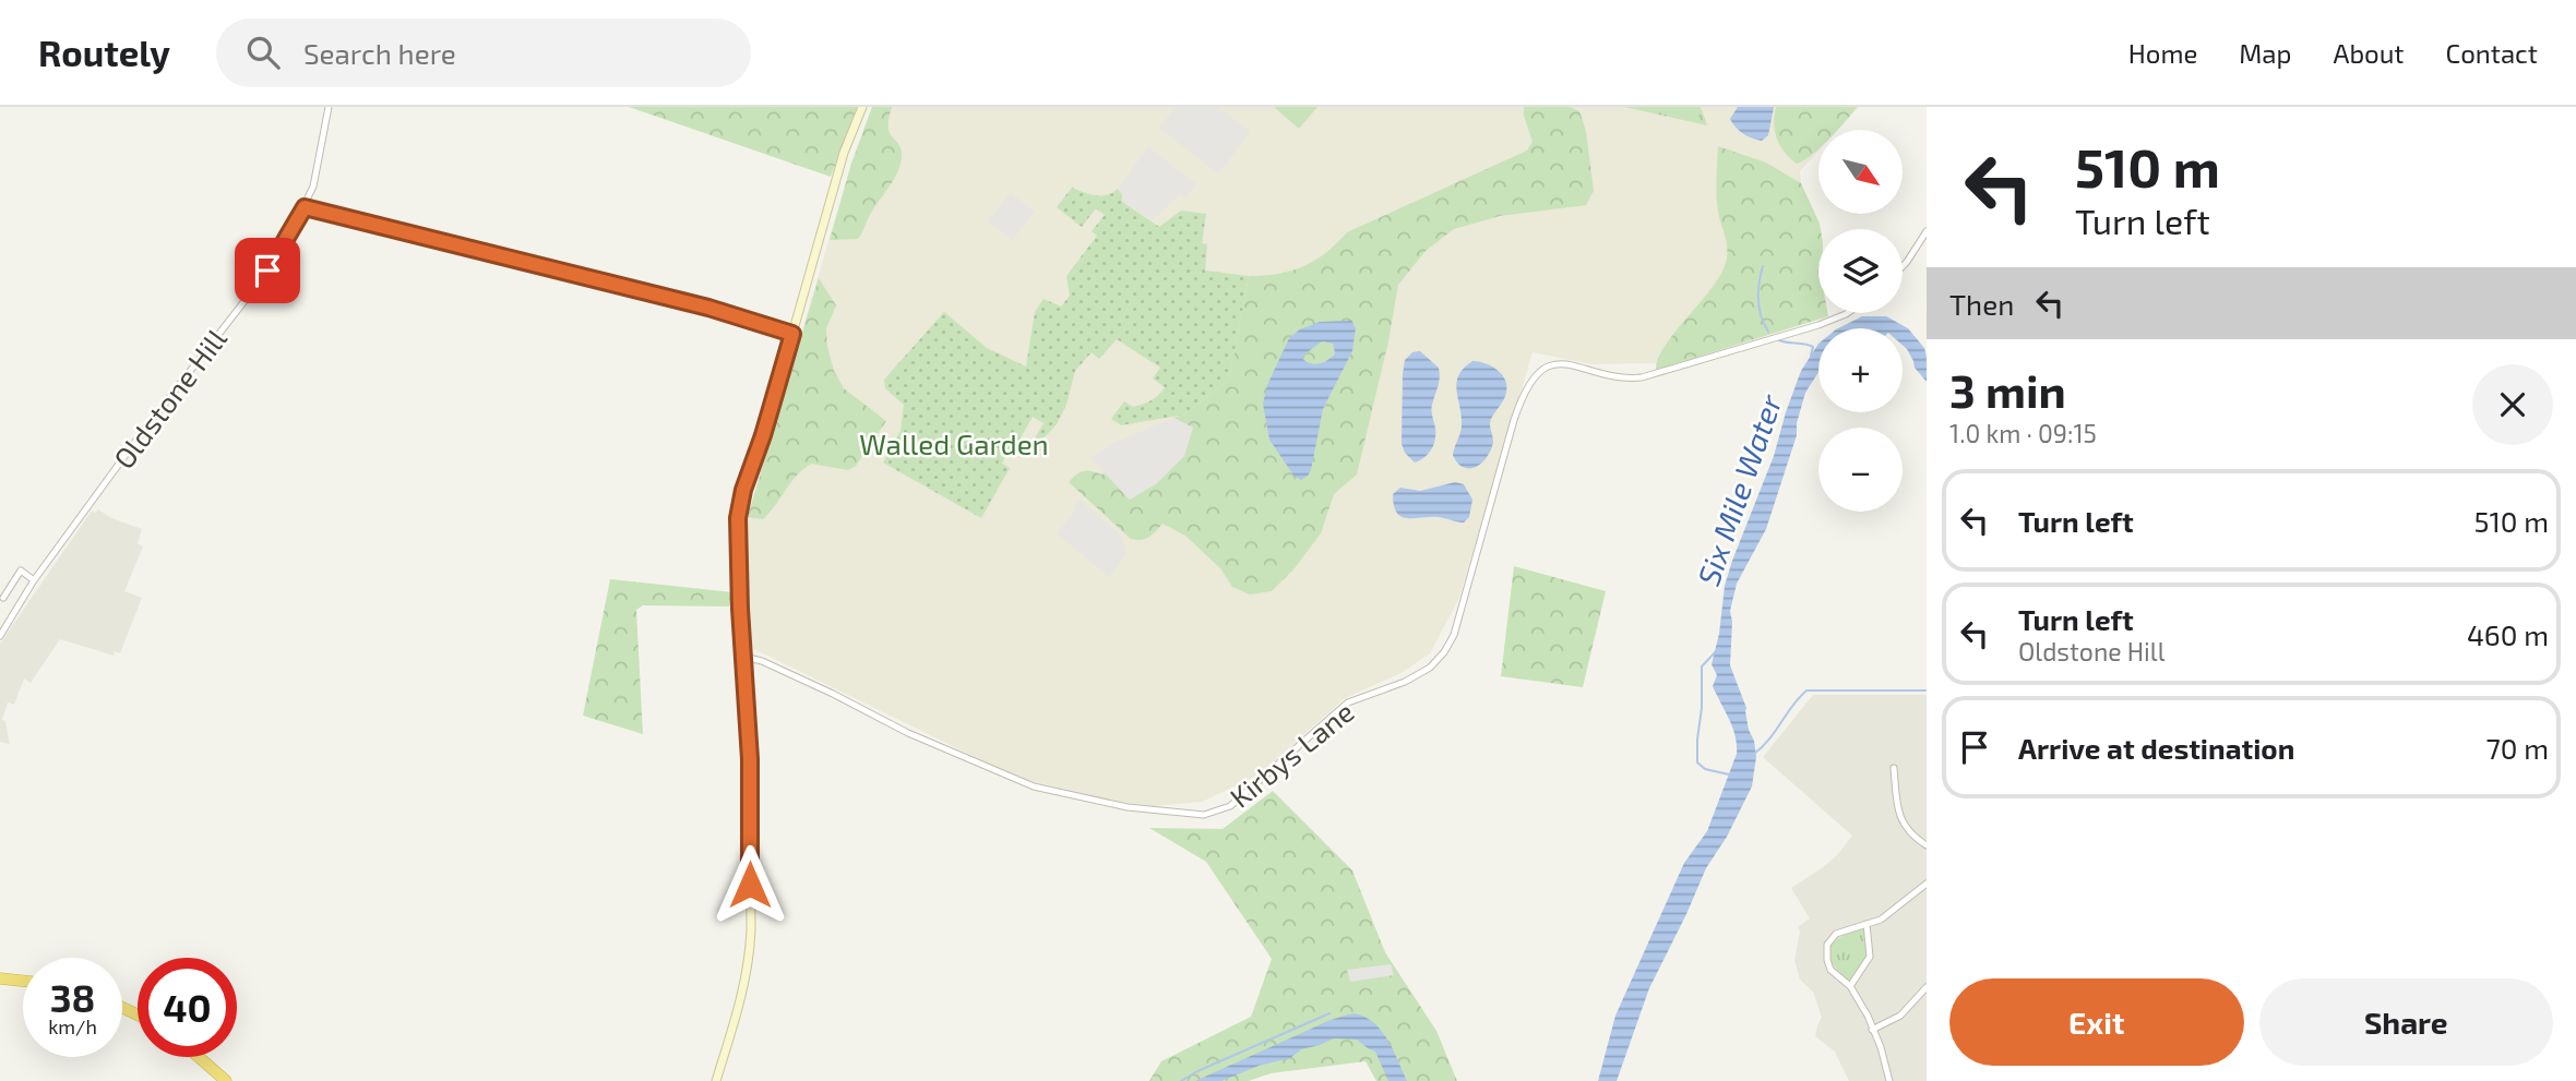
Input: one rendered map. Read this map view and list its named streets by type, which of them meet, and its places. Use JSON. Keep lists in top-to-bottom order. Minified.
{"streets":{"street":["Oldstone Hill","Kirbys Lane"]},"water":["Six Mile Water"],"parks":["Walled Garden"],"north":"bottom right","page":{"header":"Routely","search":"Search here","nav":["Home","Map","About","Contact"],"turn":["510 m","Turn left"],"map_buttons":["+","−"],"then":"Then","heading":["3 min","1.0 km · 09:15"],"list":[{"name":"Turn left","value":"510 m"},{"name":"Turn left","note":"Oldstone Hill","value":"460 m"},{"name":"Arrive at destination","value":"70 m"}],"speed":"38 km/h","limit":"40","buttons":["Exit","Share"]}}
